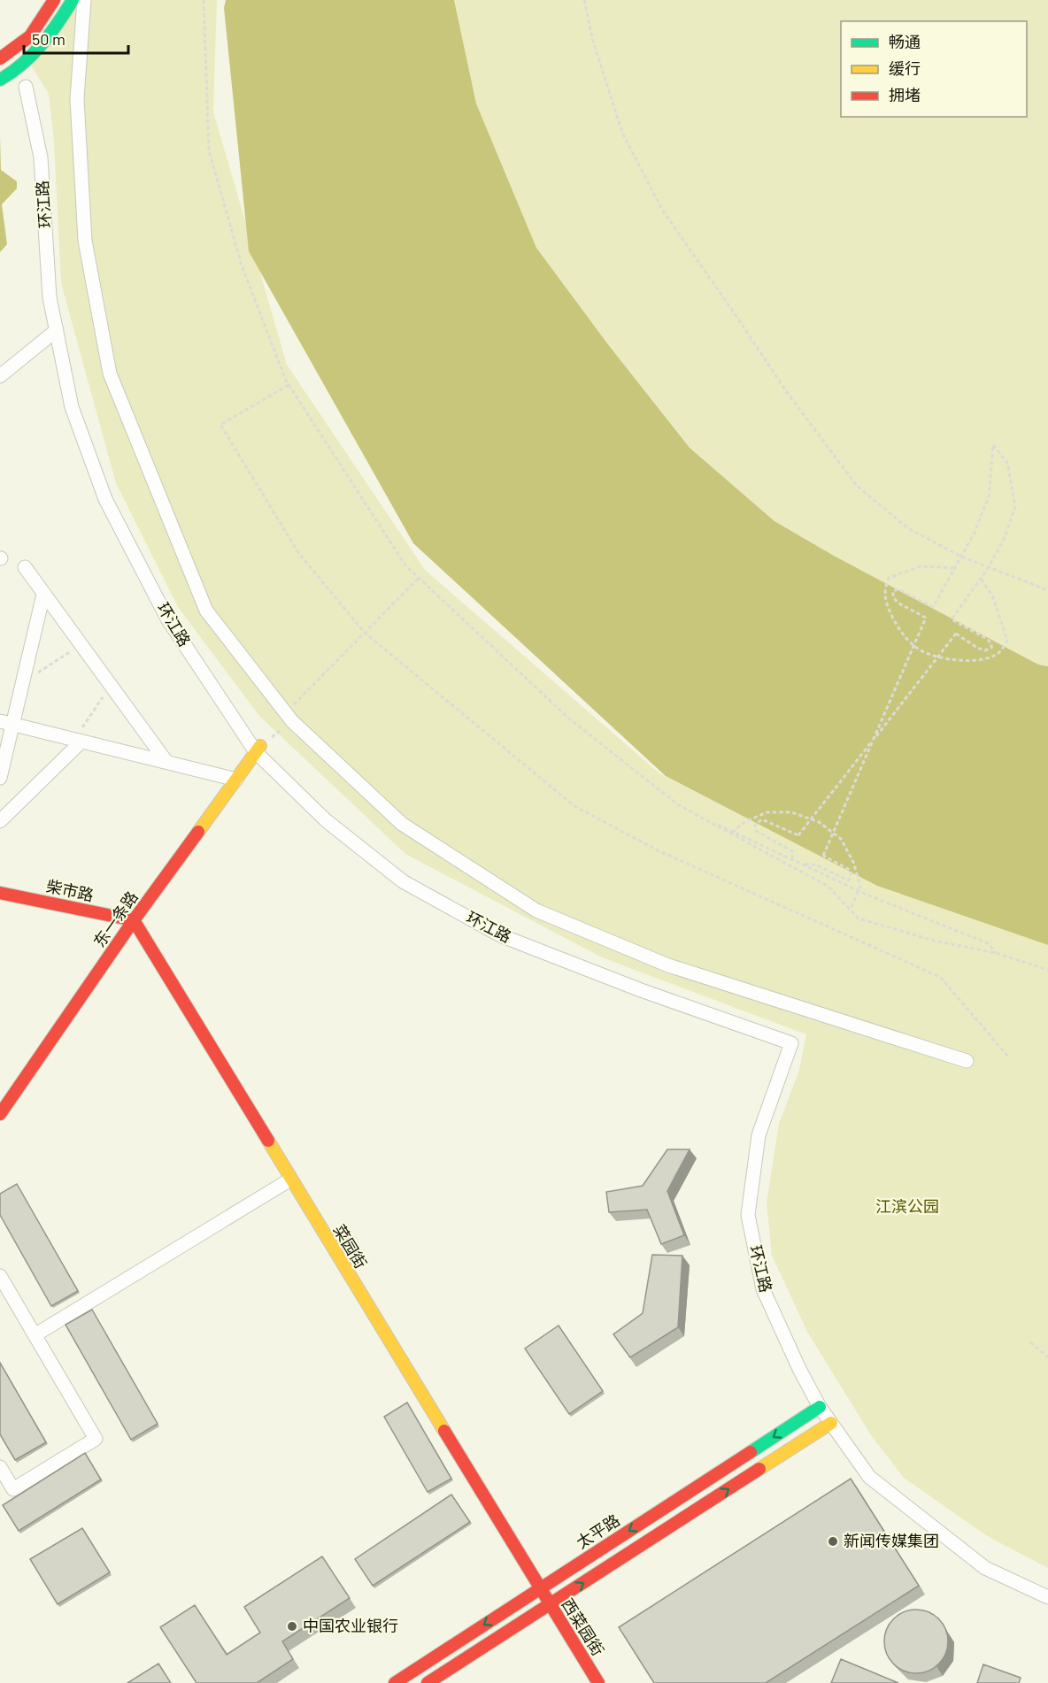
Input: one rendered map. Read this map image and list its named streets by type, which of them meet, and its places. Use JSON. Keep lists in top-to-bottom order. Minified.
{"streets":{"street":["环江路","柴市路","东一条路","菜园街","太平路","西菜园街"]},"crossings":[["环江路","东一条路"],["环江路","太平路"],["柴市路","东一条路"],["柴市路","菜园街"],["东一条路","菜园街"],["菜园街","太平路"],["菜园街","西菜园街"],["太平路","西菜园街"]],"parks":["江滨公园"],"places":["新闻传媒集团","中国农业银行"],"legend":["畅通","缓行","拥堵"],"scale_bar":"50 m"}
